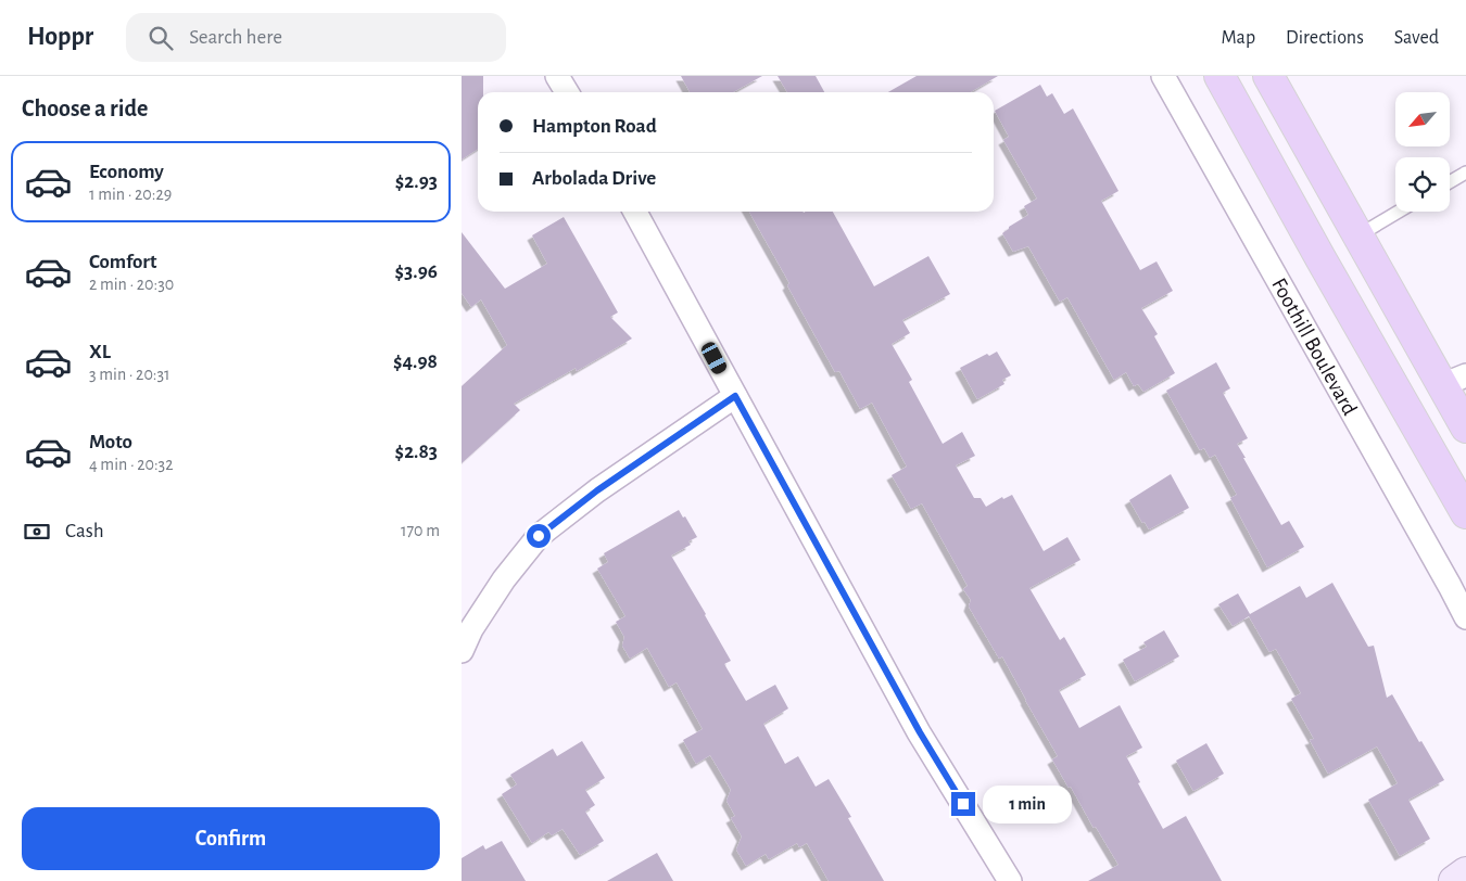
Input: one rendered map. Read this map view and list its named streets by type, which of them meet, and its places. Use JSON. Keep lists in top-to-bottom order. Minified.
{"streets":{"street":["Foothill Boulevard"]},"north":"bottom left","page":{"header":"Hoppr","search":"Search here","nav":["Map","Directions","Saved"],"heading":"Choose a ride","banner":["Hampton Road","Arbolada Drive"],"list":[{"name":"Economy","note":"1 min · 20:29","value":"$2.93"},{"name":"Comfort","note":"2 min · 20:30","value":"$3.96"},{"name":"XL","note":"3 min · 20:31","value":"$4.98"},{"name":"Moto","note":"4 min · 20:32","value":"$2.83"}],"pay":["Cash","170 m"],"bubble":"1 min","buttons":"Confirm"}}
